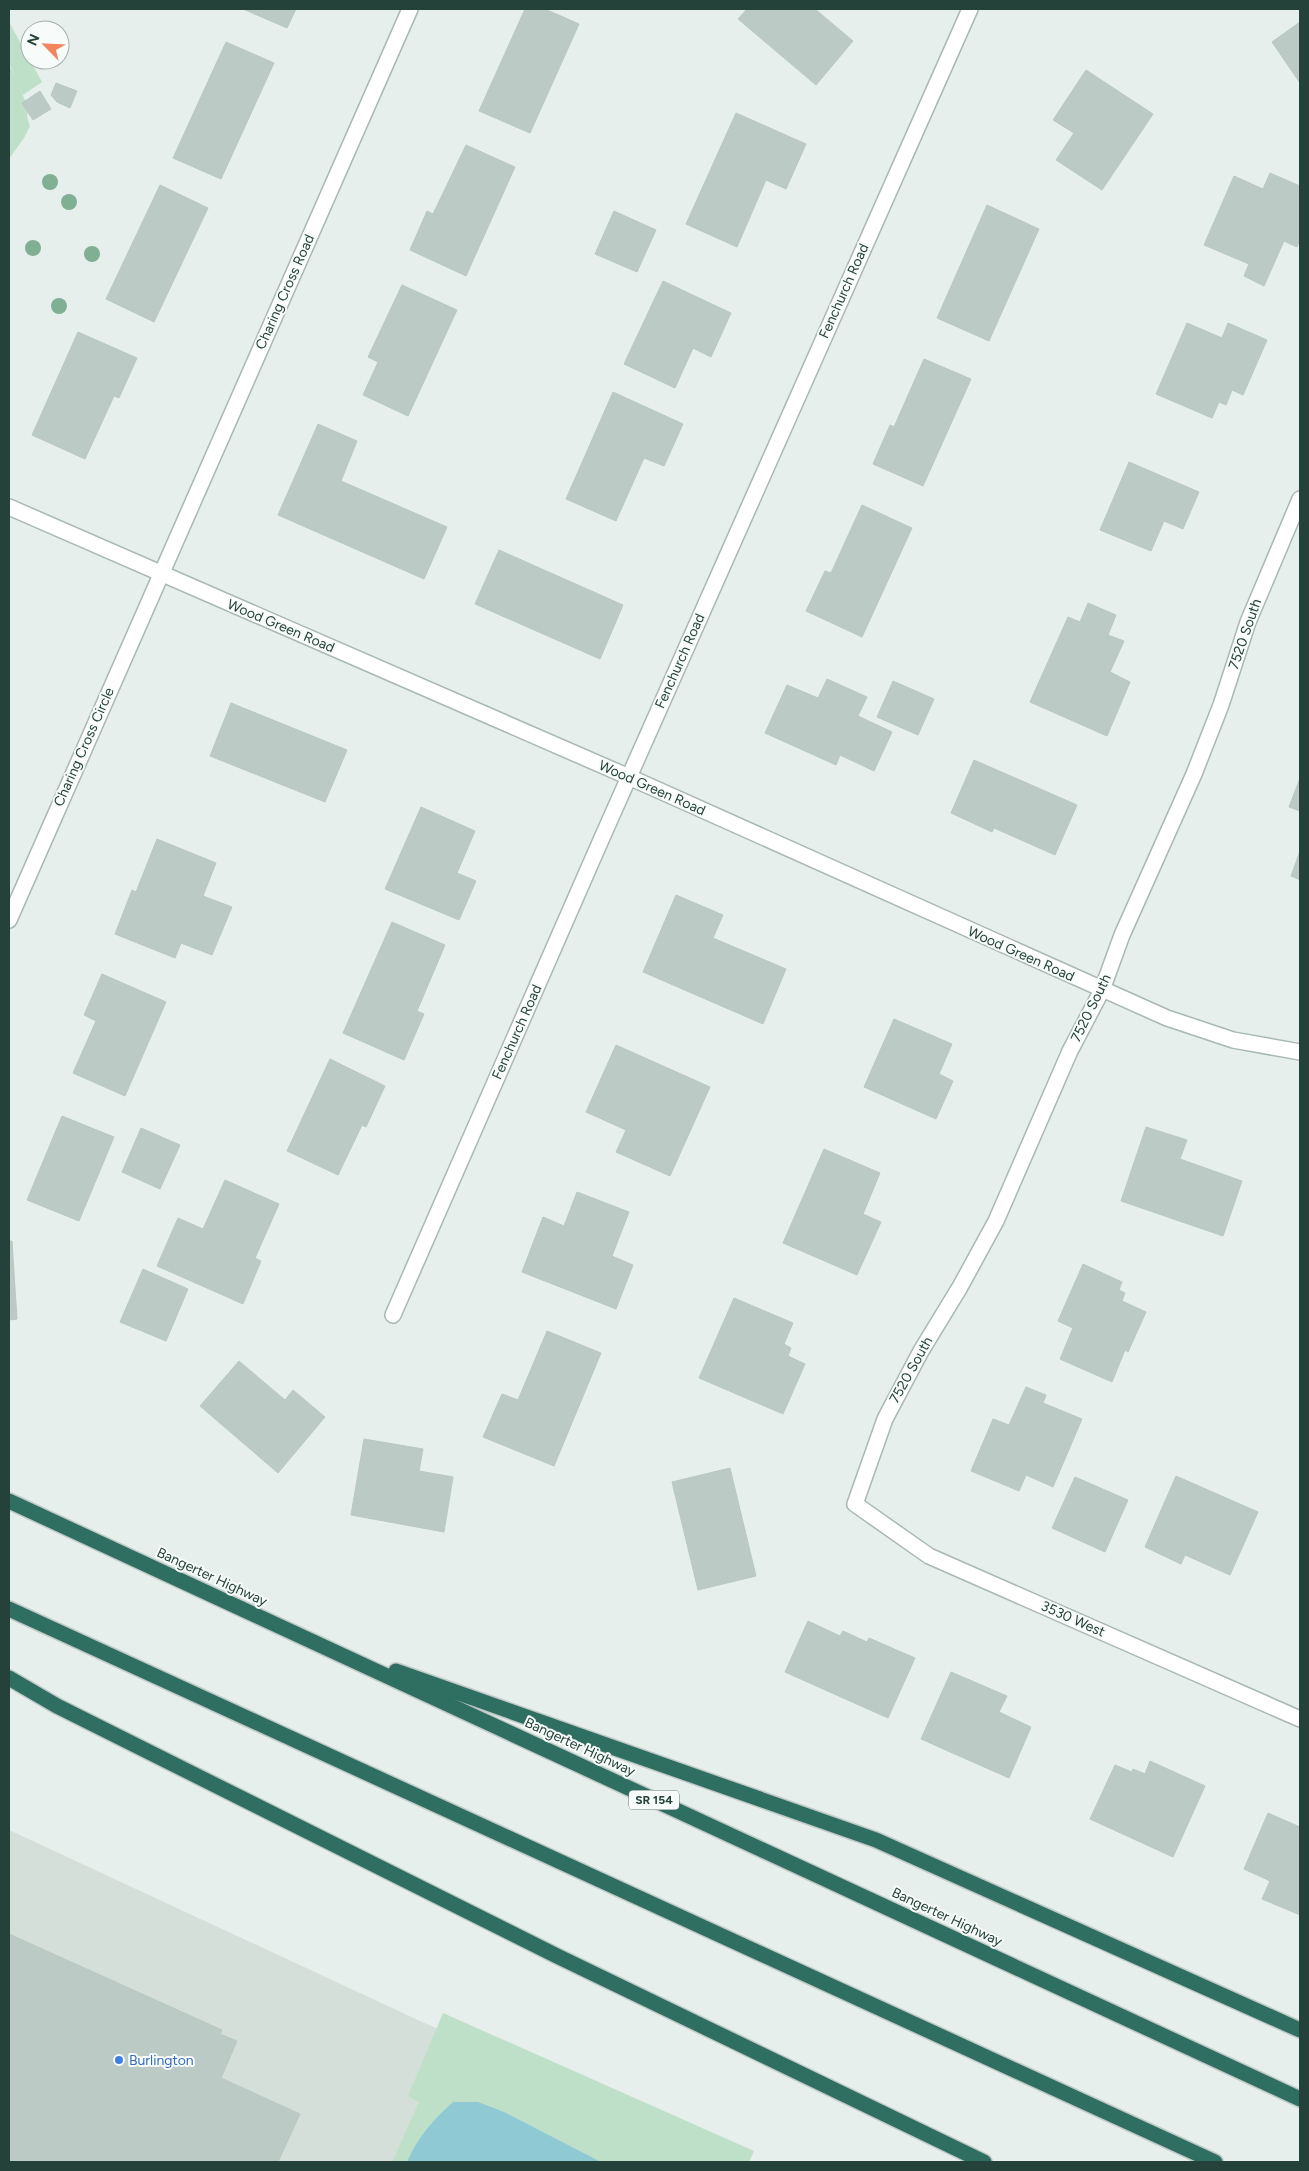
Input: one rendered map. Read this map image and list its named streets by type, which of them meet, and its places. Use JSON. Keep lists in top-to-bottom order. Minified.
{"streets":{"highway":["Bangerter Highway","SR 154"],"street":["Fenchurch Road","Charing Cross Road","Wood Green Road","7520 South","Charing Cross Circle","3530 West"]},"crossings":[["Fenchurch Road","Wood Green Road"],["Charing Cross Road","Wood Green Road"],["Charing Cross Road","Charing Cross Circle"],["Wood Green Road","7520 South"],["Wood Green Road","Charing Cross Circle"],["7520 South","3530 West"]],"places":["Burlington"],"north":"top left"}
